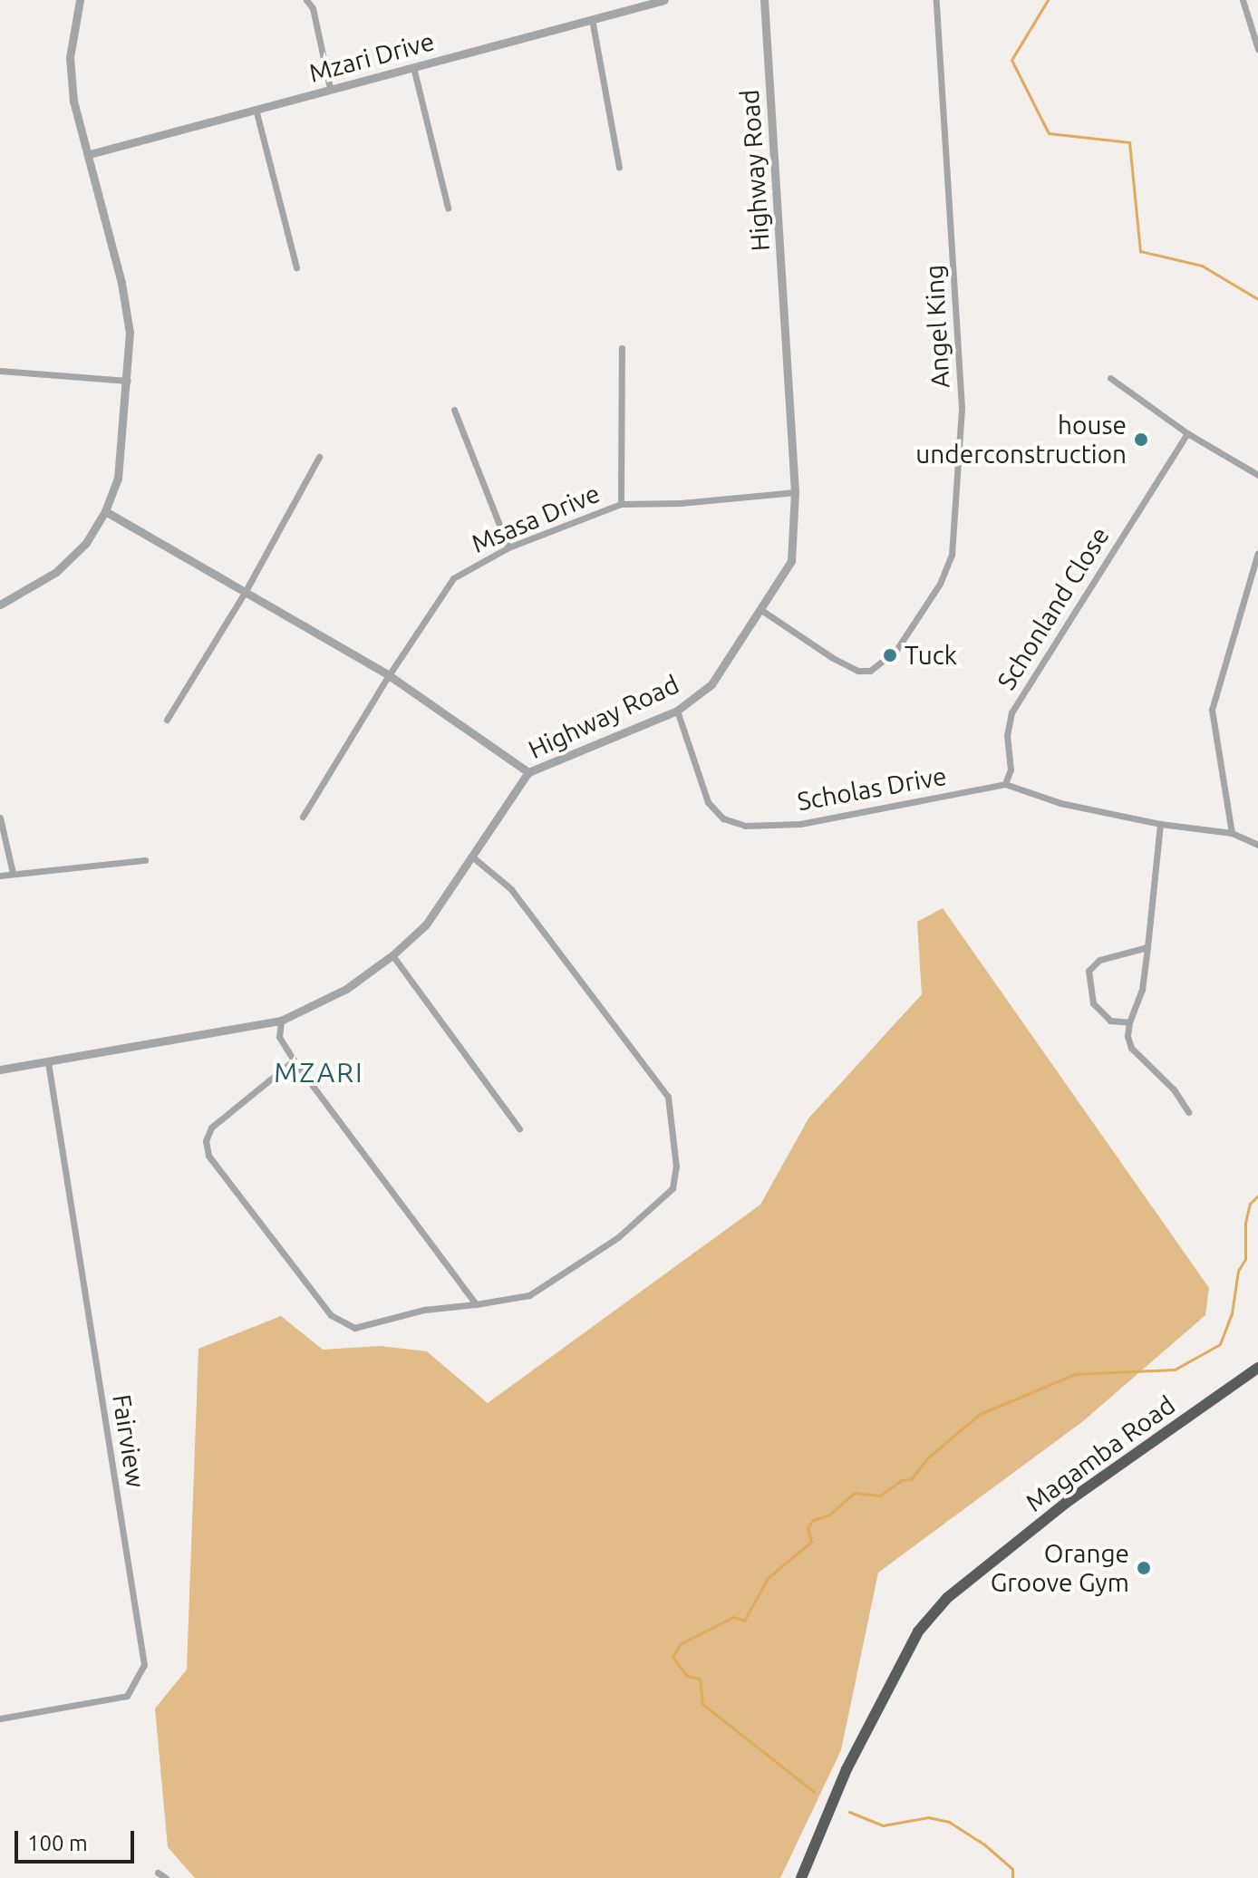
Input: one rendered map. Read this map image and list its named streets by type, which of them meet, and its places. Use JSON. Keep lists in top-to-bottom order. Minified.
{"streets":{"highway":["Magamba Road"],"street":["Mzari Drive","Highway Road","Angel King","Msasa Drive","Schonland Close","Scholas Drive","Fairview"]},"crossings":[["Highway Road","Angel King"],["Highway Road","Msasa Drive"],["Highway Road","Scholas Drive"],["Highway Road","Fairview"],["Schonland Close","Scholas Drive"]],"districts":["MZARI"],"places":["house underconstruction","Tuck","Orange Groove Gym"],"scale_bar":"100 m"}
